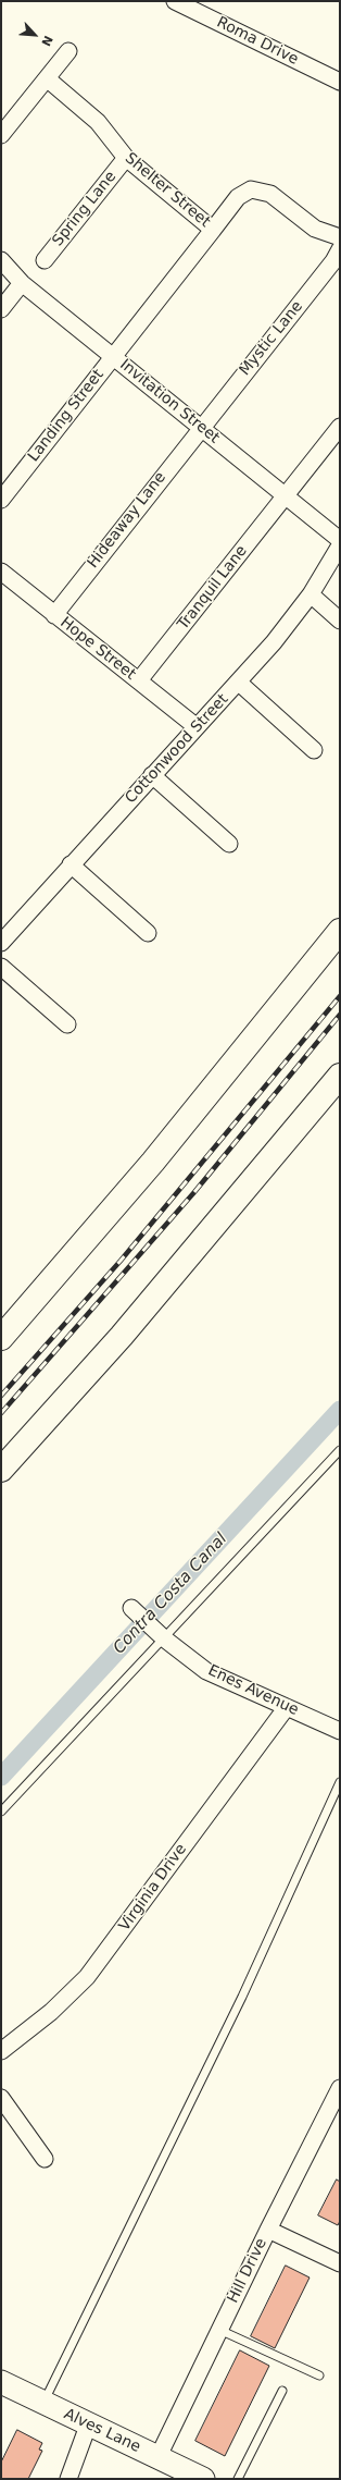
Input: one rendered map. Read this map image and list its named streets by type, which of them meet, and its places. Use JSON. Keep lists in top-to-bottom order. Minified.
{"streets":{"street":["Roma Drive","Shelter Street","Spring Lane","Mystic Lane","Invitation Street","Landing Street","Hideaway Lane","Tranquil Lane","Hope Street","Cottonwood Street","Enes Avenue","Virginia Drive","Hill Drive","Alves Lane"]},"crossings":[["Shelter Street","Spring Lane"],["Shelter Street","Landing Street"],["Mystic Lane","Invitation Street"],["Mystic Lane","Hideaway Lane"],["Invitation Street","Landing Street"],["Invitation Street","Hideaway Lane"],["Invitation Street","Tranquil Lane"],["Hideaway Lane","Hope Street"],["Tranquil Lane","Hope Street"],["Hope Street","Cottonwood Street"],["Enes Avenue","Virginia Drive"],["Hill Drive","Alves Lane"]],"water":["Contra Costa Canal"],"north":"bottom right"}
